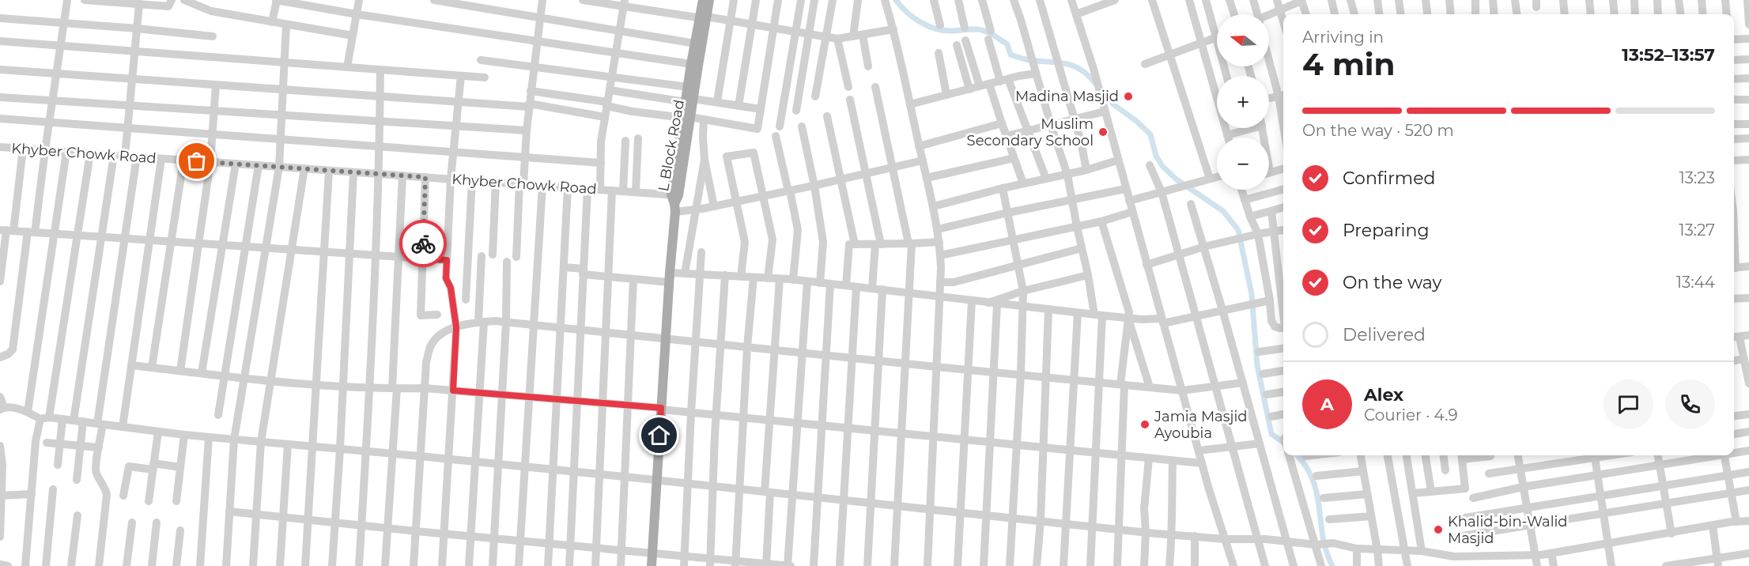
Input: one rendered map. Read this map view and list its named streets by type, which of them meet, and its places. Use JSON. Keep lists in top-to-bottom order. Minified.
{"streets":{"main road":["L Block Road"],"street":["Khyber Chowk Road"]},"crossings":[["L Block Road","Khyber Chowk Road"]],"places":["Madina Masjid","Muslim Secondary School","Jamia Masjid Ayoubia","Khalid-bin-Walid Masjid"],"north":"left","page":{"map_buttons":["+","−"],"heading":["4 min","Arriving in","13:52–13:57"],"panel":["Alex","Courier · 4.9"],"bar":"On the way · 520 m","list":[["Confirmed","13:23"],["Preparing","13:27"],["On the way","13:44"],"Delivered"],"round":"A"}}
